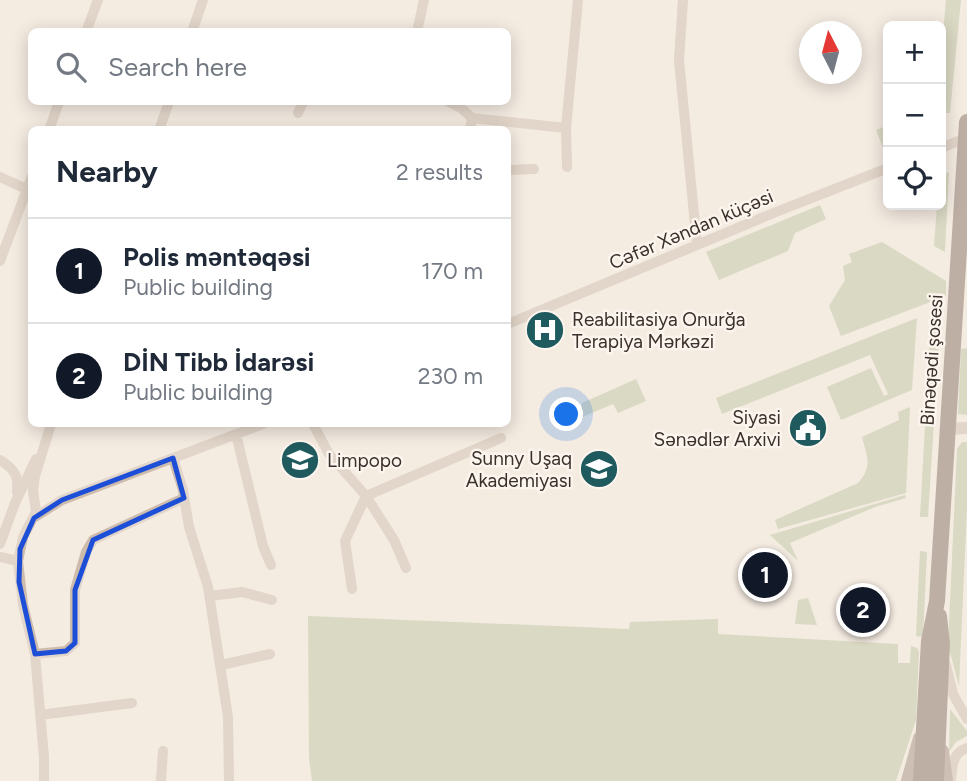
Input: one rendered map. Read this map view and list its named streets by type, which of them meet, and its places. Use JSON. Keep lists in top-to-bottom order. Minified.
{"streets":{"main road":["Binəqədi şosesi"],"street":["Cəfər Xəndan küçəsi"]},"places":{"hospital":["Reabilitasiya Onurğa Terapiya Mərkəzi"],"public building":["Siyasi Sənədlər Arxivi"],"school or university":["Limpopo","Sunny Uşaq Akademiyası"]},"north":"top","page":{"map_buttons":["+","−"],"search":"Search here","heading":["Nearby","2 results"],"list":[{"mark":"1","name":"Polis məntəqəsi","note":"Public building","value":"170 m"},{"mark":"2","name":"DİN Tibb İdarəsi","note":"Public building","value":"230 m"}],"pins":["1","2"]}}
